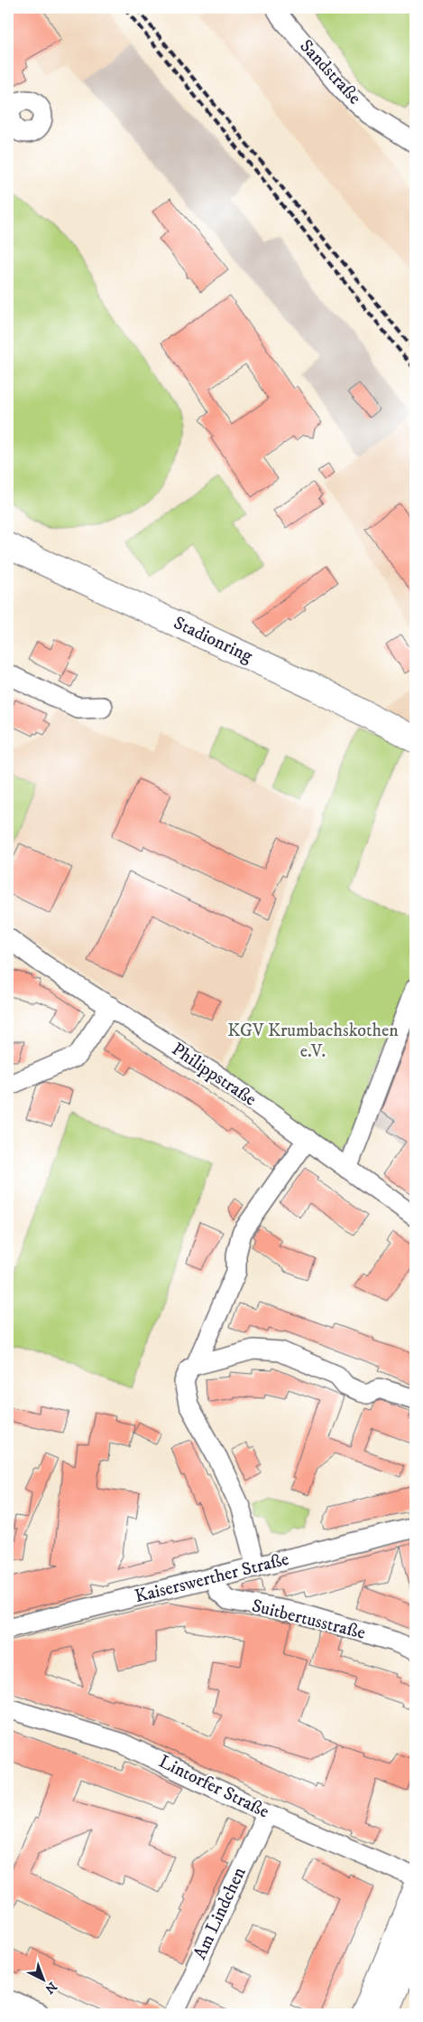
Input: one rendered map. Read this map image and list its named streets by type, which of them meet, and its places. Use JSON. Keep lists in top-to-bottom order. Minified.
{"streets":{"main road":["Stadionring"],"street":["Sandstraße","Philippstraße","Kaiserswerther Straße","Suitbertusstraße","Lintorfer Straße","Am Lindchen"]},"crossings":[["Kaiserswerther Straße","Suitbertusstraße"],["Lintorfer Straße","Am Lindchen"]],"parks":["KGV Krumbachskothen e.V."],"north":"bottom right"}
